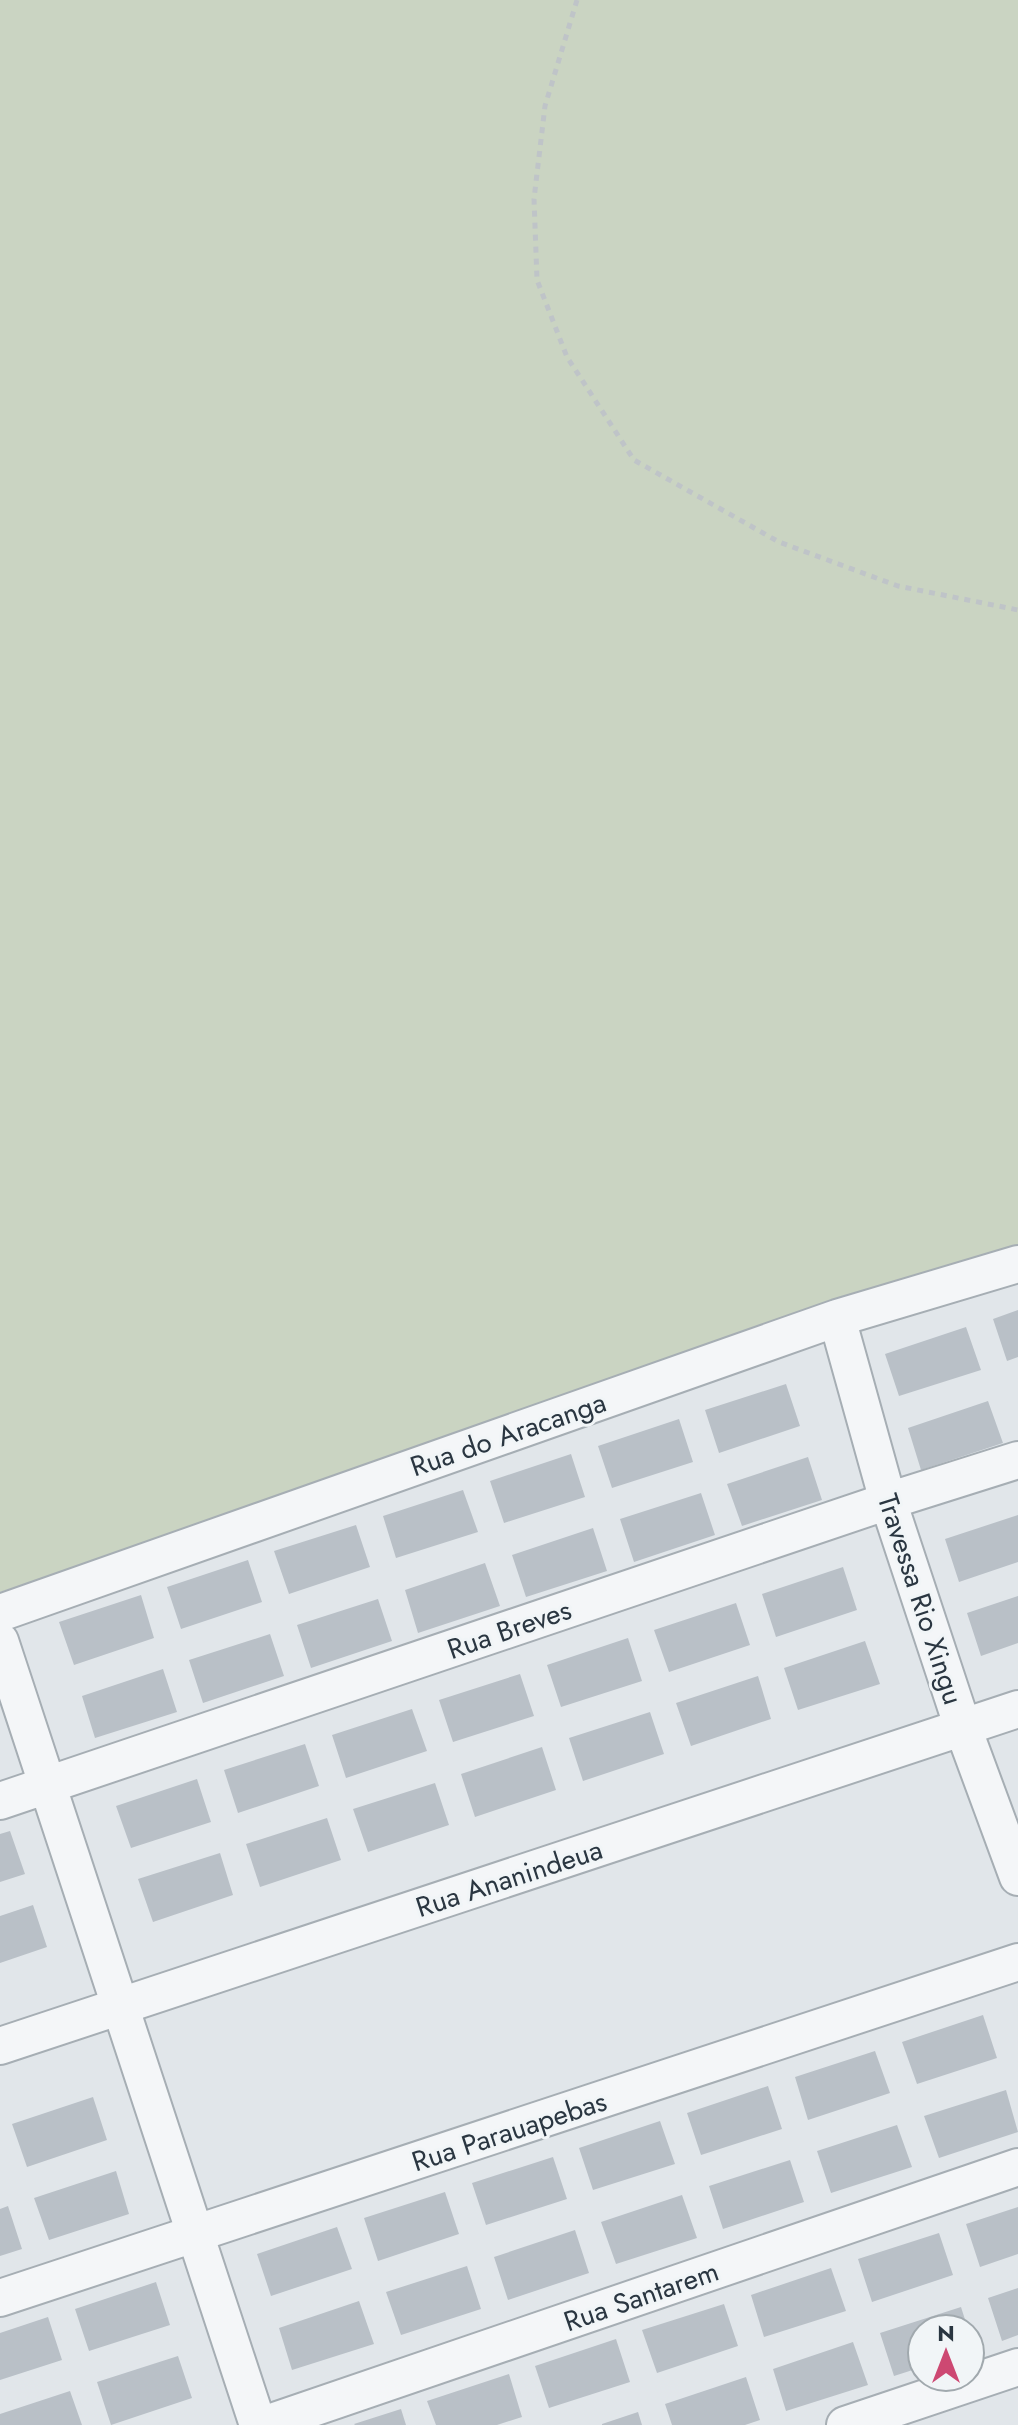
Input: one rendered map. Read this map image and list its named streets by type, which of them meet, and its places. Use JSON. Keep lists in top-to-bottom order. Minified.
{"streets":{"street":["Rua do Aracanga","Travessa Rio Xingu","Rua Breves","Rua Ananindeua","Rua Parauapebas","Rua Santarem"]},"crossings":[["Rua do Aracanga","Travessa Rio Xingu"],["Travessa Rio Xingu","Rua Breves"],["Travessa Rio Xingu","Rua Ananindeua"]],"north":"top"}
